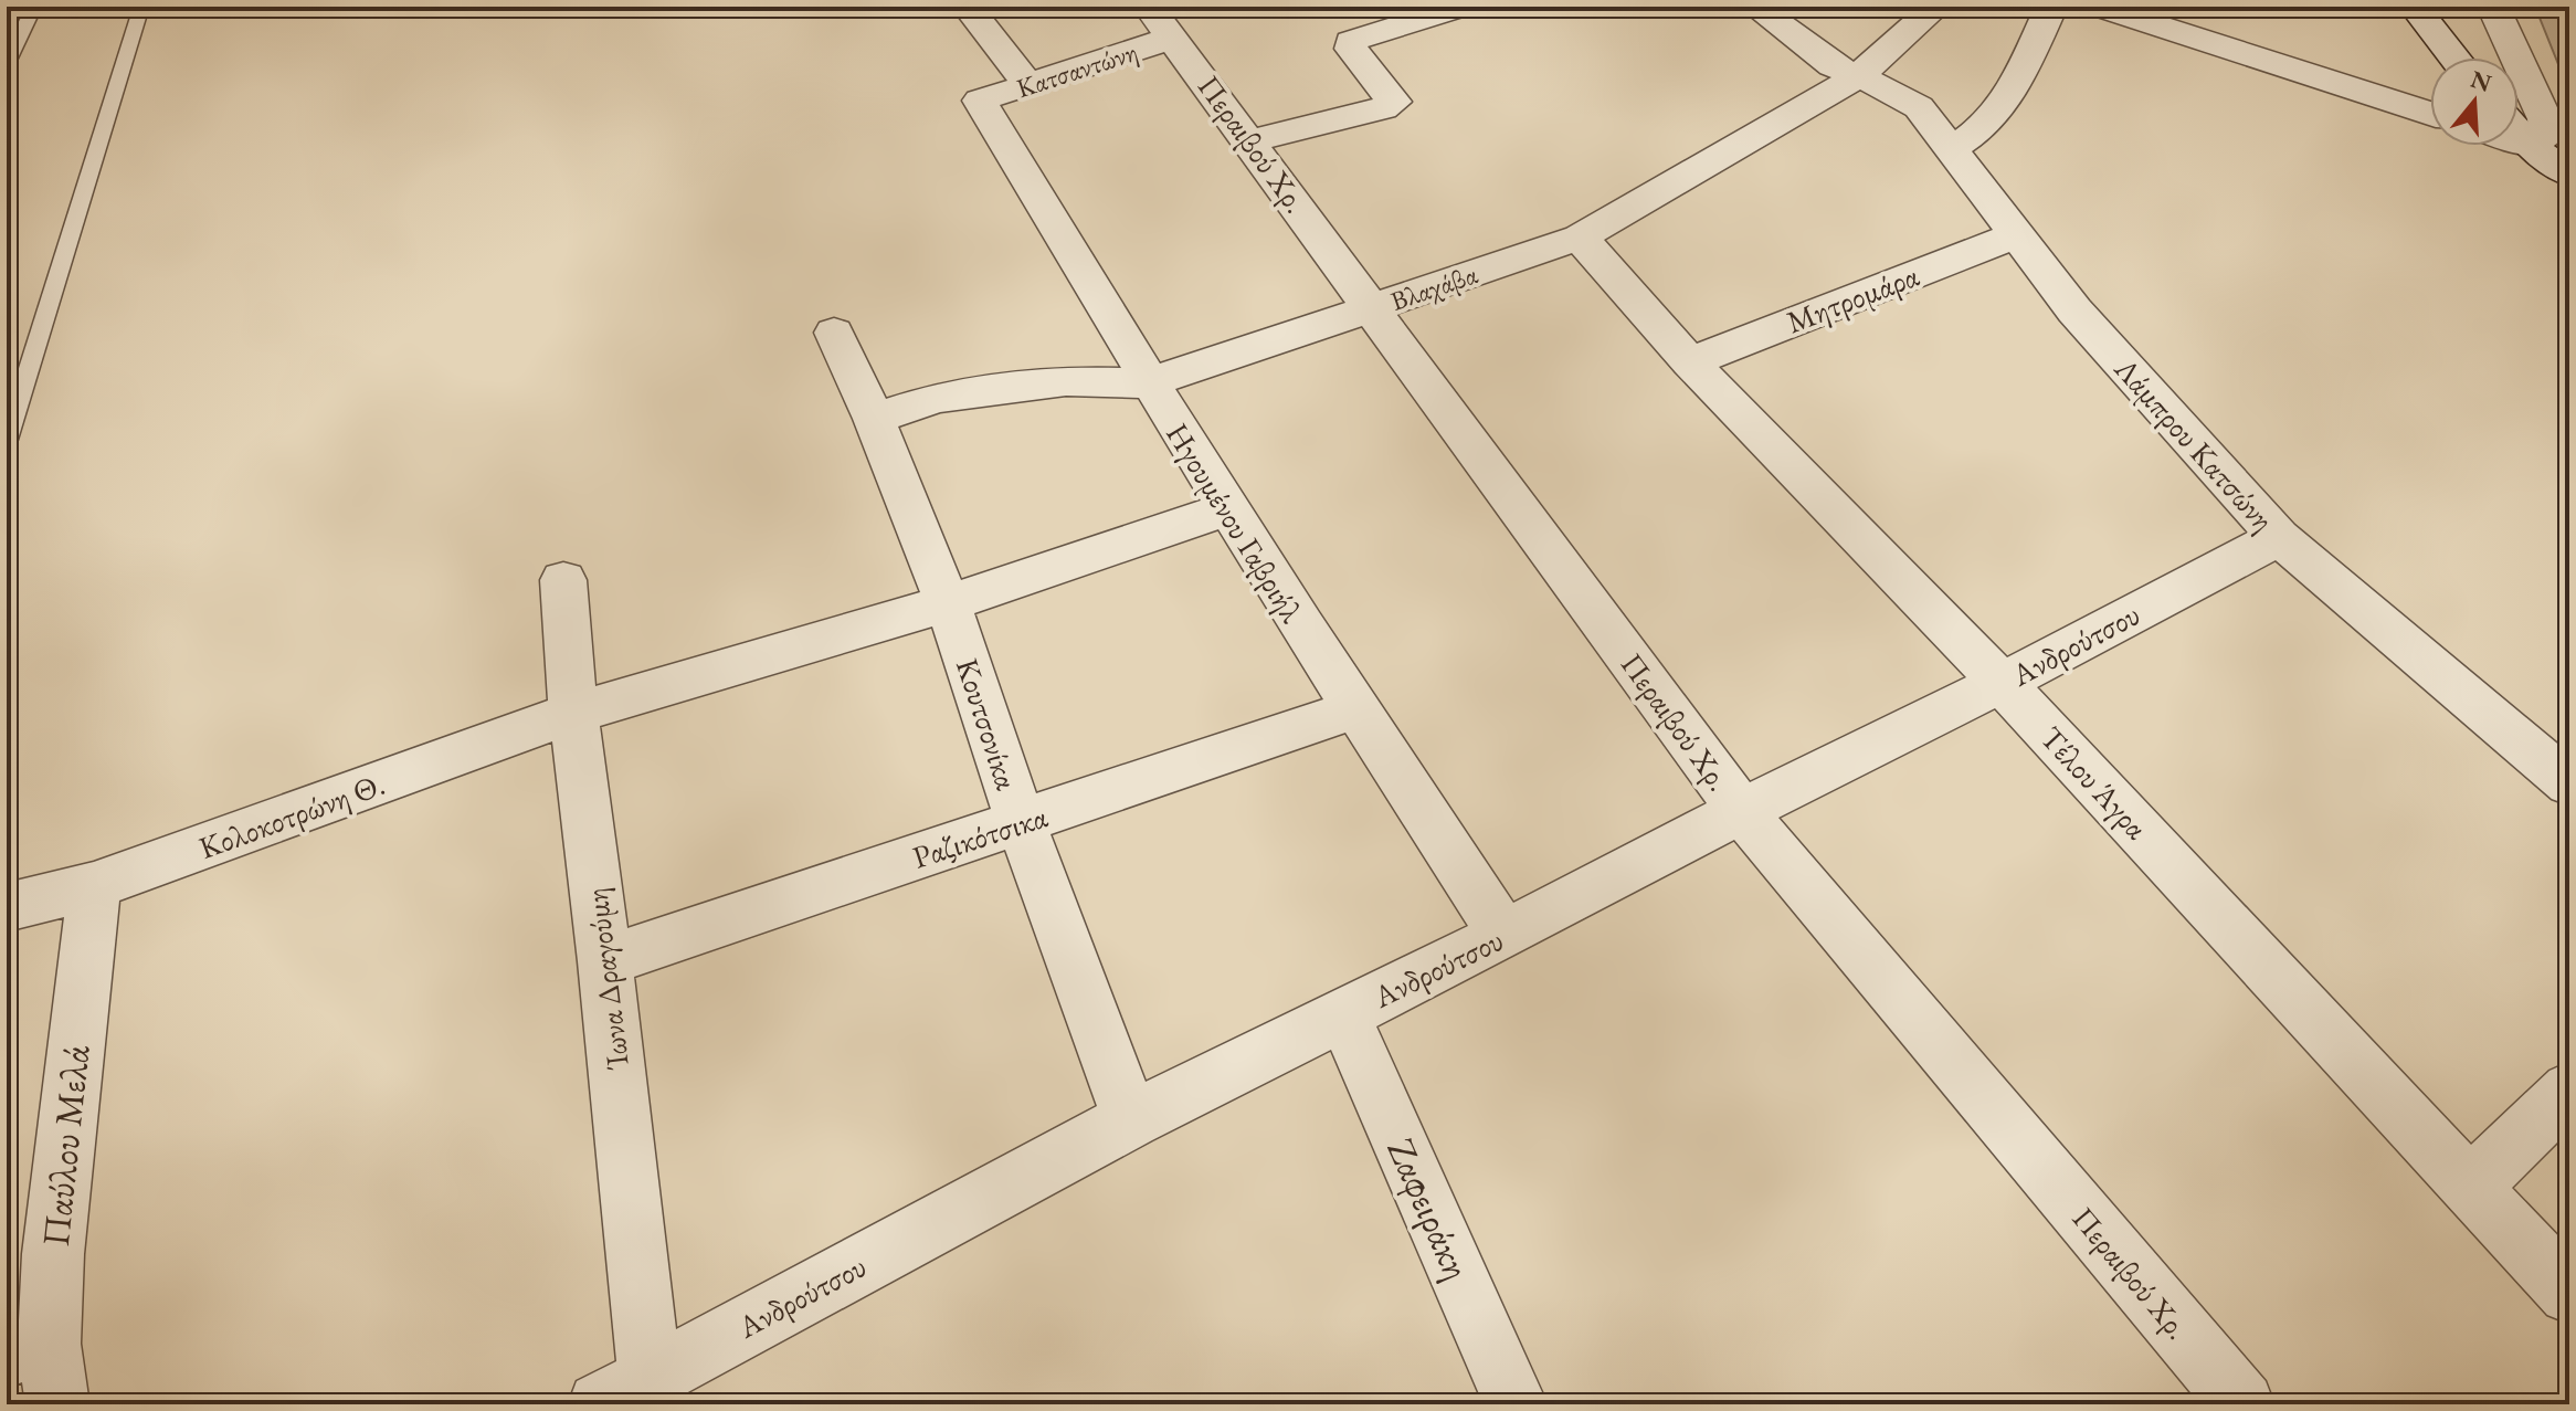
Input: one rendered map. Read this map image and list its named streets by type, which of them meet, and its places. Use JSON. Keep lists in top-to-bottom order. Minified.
{"streets":{"street":["Κατσαντώνη","Περαιβού Χρ.","Βλαχάβα","Μητρομάρα","Λάμπρου Κατσώνη","Ηγουμένου Γαβριήλ","Ανδρούτσου","Κουτσονίκα","Τέλου Άγρα","Κολοκοτρώνη Θ.","Ραζικότσικα","Ίωνα Δραγούμη","Παύλου Μελά","Ζαφειράκη"]},"crossings":[["Κατσαντώνη","Περαιβού Χρ."],["Κατσαντώνη","Ηγουμένου Γαβριήλ"],["Περαιβού Χρ.","Βλαχάβα"],["Περαιβού Χρ.","Ανδρούτσου"],["Βλαχάβα","Λάμπρου Κατσώνη"],["Βλαχάβα","Ηγουμένου Γαβριήλ"],["Βλαχάβα","Κουτσονίκα"],["Βλαχάβα","Τέλου Άγρα"],["Μητρομάρα","Λάμπρου Κατσώνη"],["Μητρομάρα","Τέλου Άγρα"],["Λάμπρου Κατσώνη","Ανδρούτσου"],["Ηγουμένου Γαβριήλ","Ανδρούτσου"],["Ηγουμένου Γαβριήλ","Κολοκοτρώνη Θ."],["Ηγουμένου Γαβριήλ","Ραζικότσικα"],["Ανδρούτσου","Κουτσονίκα"],["Ανδρούτσου","Τέλου Άγρα"],["Ανδρούτσου","Ίωνα Δραγούμη"],["Ανδρούτσου","Ζαφειράκη"],["Κουτσονίκα","Κολοκοτρώνη Θ."],["Κουτσονίκα","Ραζικότσικα"],["Κολοκοτρώνη Θ.","Ίωνα Δραγούμη"],["Κολοκοτρώνη Θ.","Παύλου Μελά"],["Ραζικότσικα","Ίωνα Δραγούμη"]],"north":"top"}
